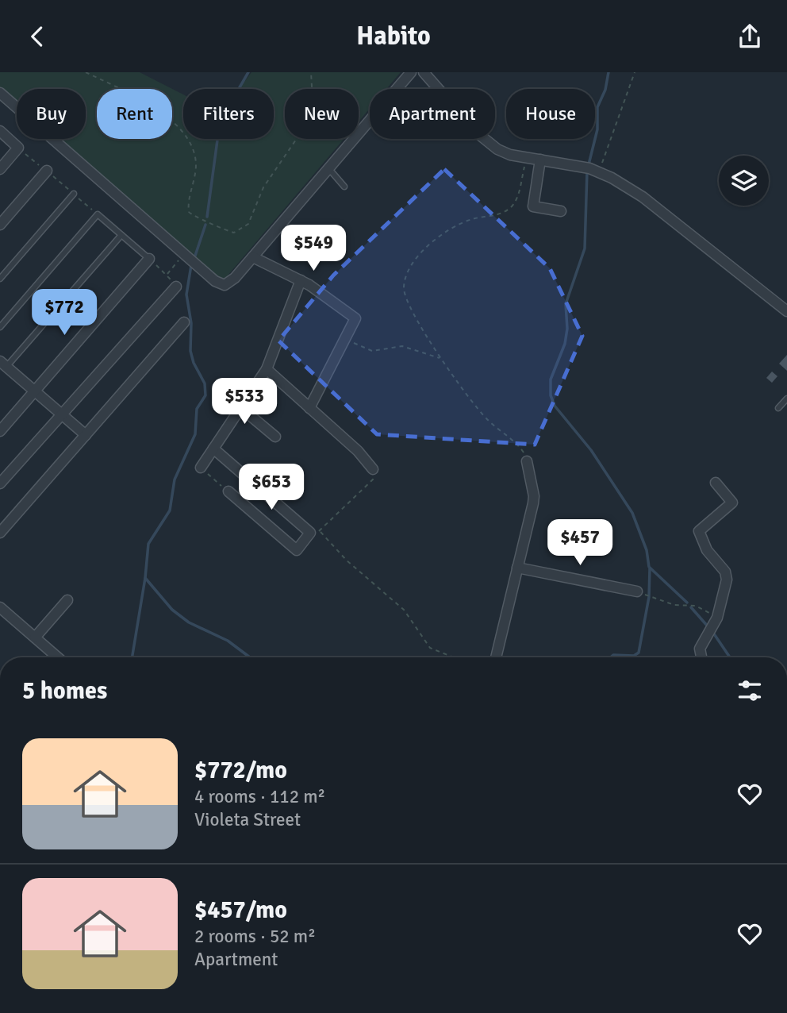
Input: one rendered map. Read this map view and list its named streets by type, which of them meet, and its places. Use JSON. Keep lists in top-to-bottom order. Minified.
{"page":{"header":"Habito","chip":["Buy","Rent","Filters","New","Apartment","House"],"price":["$549","$772","$533","$653","$457"],"heading":"5 homes","list":[{"name":"$772/mo","note":"4 rooms · 112 m² · Violeta Street"},{"name":"$457/mo","note":"2 rooms · 52 m² · Apartment"}]}}
